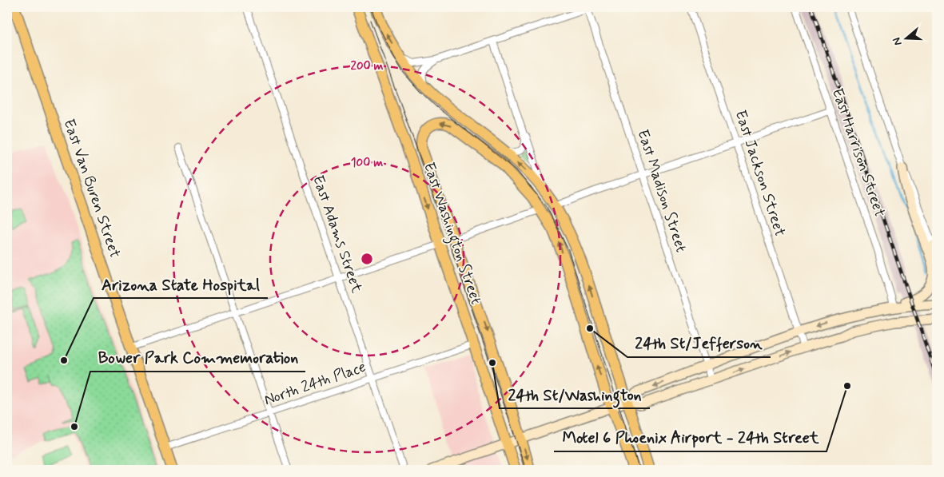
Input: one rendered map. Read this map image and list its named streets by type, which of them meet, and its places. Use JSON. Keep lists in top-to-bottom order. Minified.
{"streets":{"main road":["East Van Buren Street","East Washington Street"],"street":["East Harrison Street","East Jackson Street","East Madison Street","East Adams Street","North 24th Place"]},"crossings":[["East Van Buren Street","North 24th Place"],["East Washington Street","North 24th Place"],["East Adams Street","North 24th Place"]],"places":["24th St/Jefferson","Arizona State Hospital","24th St/Washington","Motel 6 Phoenix Airport - 24th Street","Bower Park Commemoration"],"north":"left","rings":["200 m","100 m"]}
